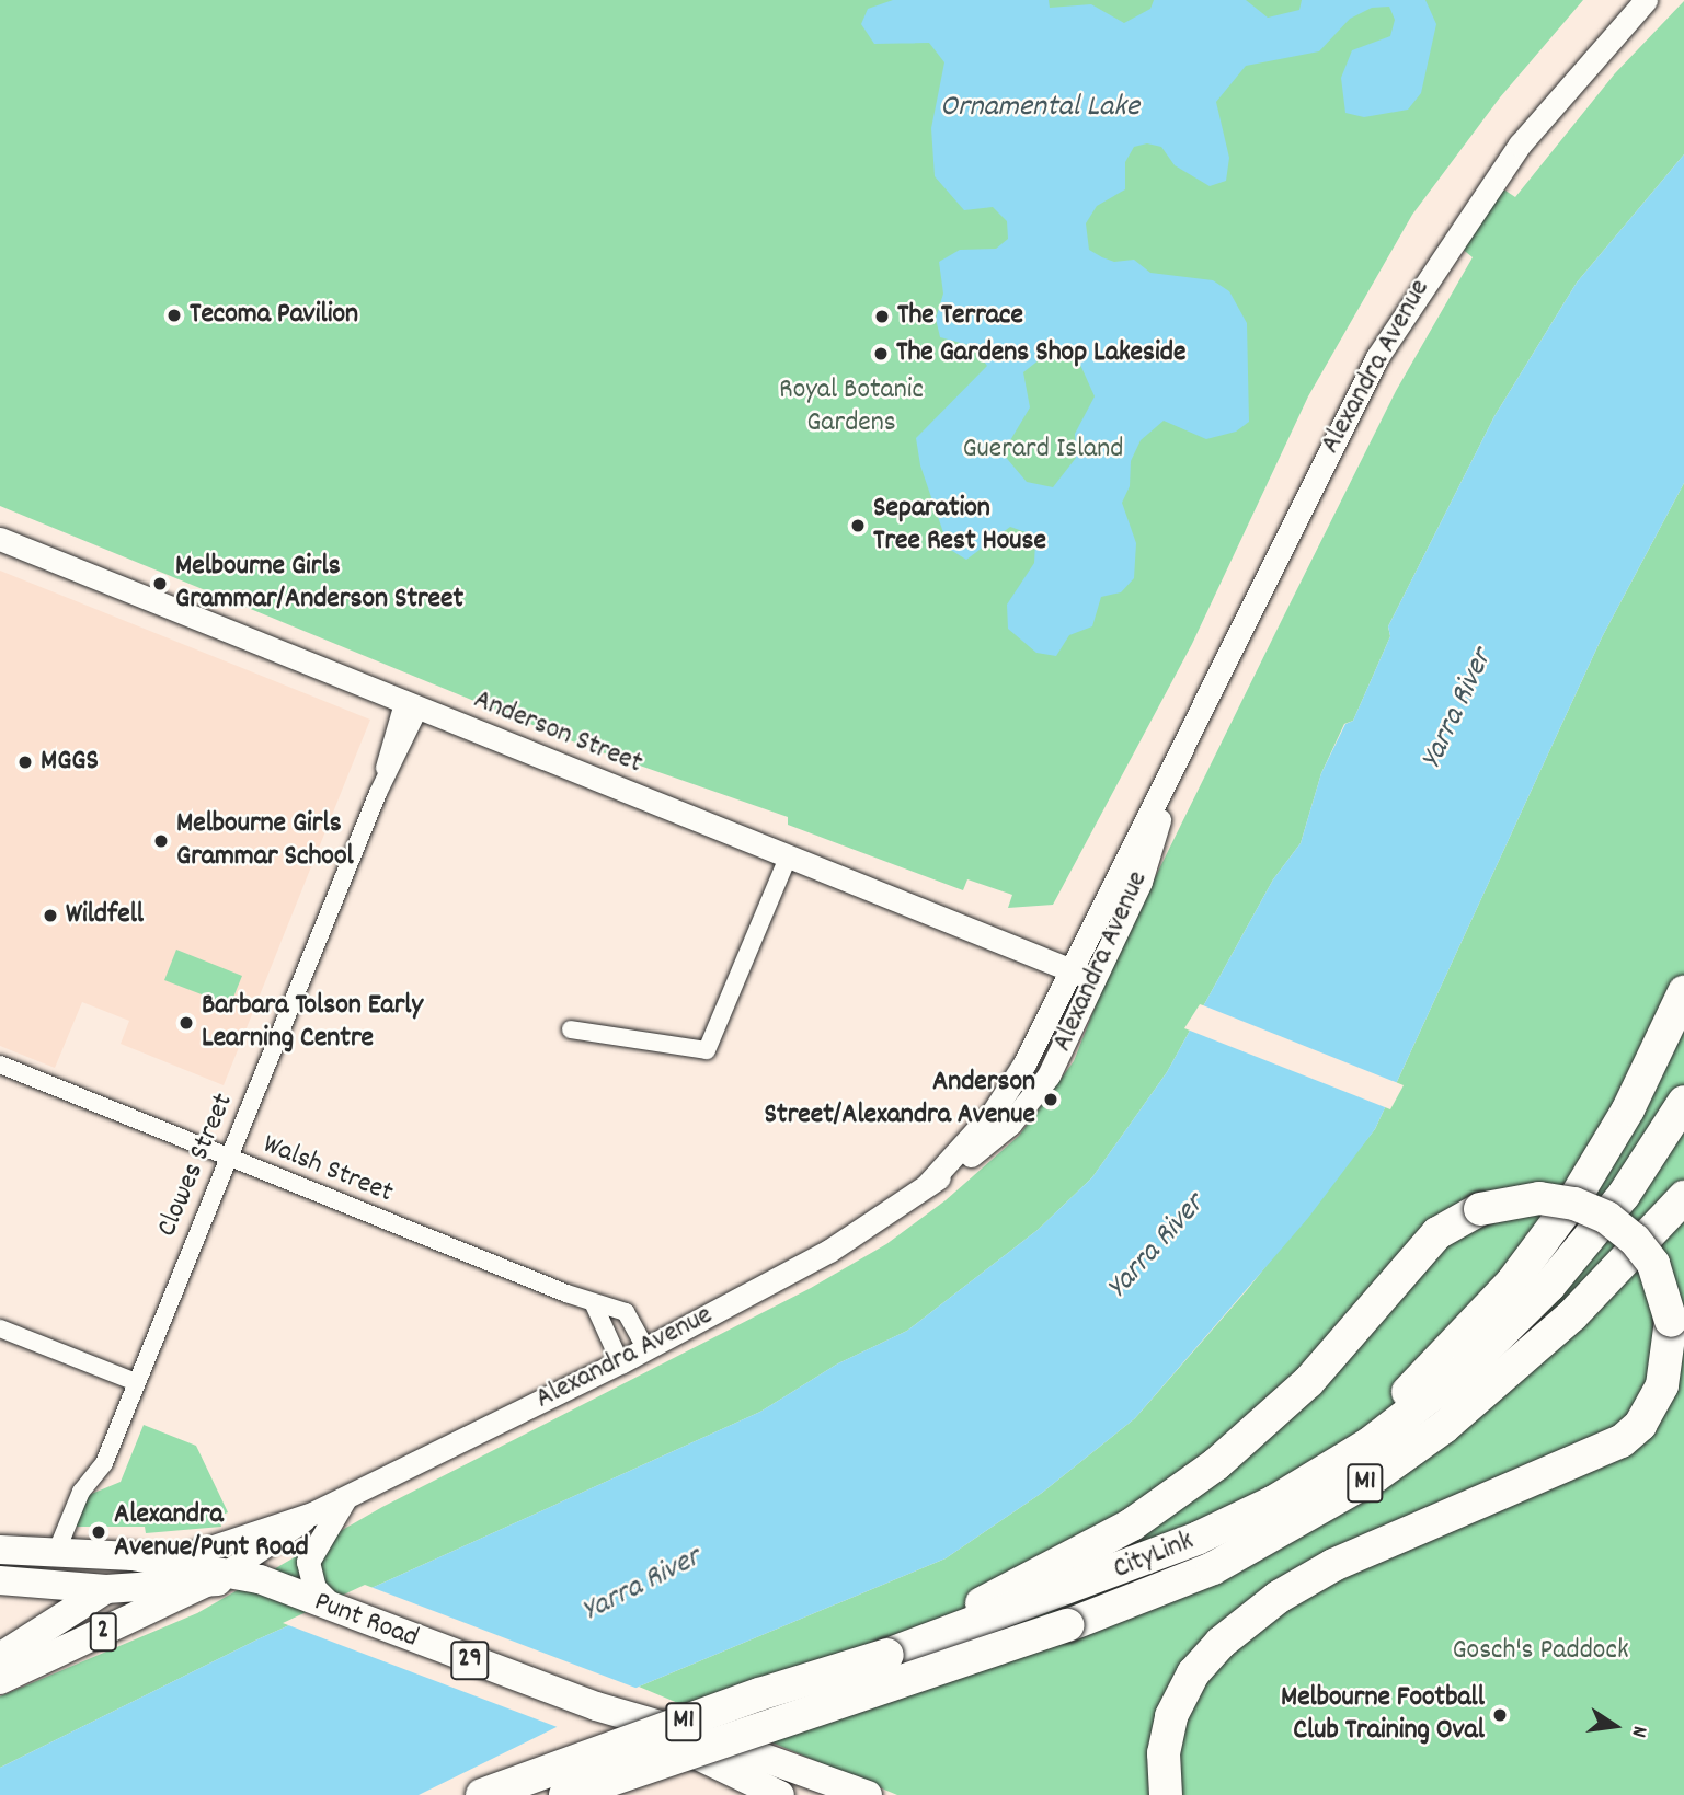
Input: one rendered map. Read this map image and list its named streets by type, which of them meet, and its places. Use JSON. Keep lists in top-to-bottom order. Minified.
{"streets":{"highway":["M1","CityLink"],"main road":["Alexandra Avenue","Punt Road","2","29"],"street":["Anderson Street","Clowes Street","Walsh Street"]},"crossings":[["Alexandra Avenue","Anderson Street"],["Alexandra Avenue","Walsh Street"],["Alexandra Avenue","Punt Road"],["Anderson Street","Clowes Street"],["Clowes Street","Walsh Street"],["Clowes Street","Punt Road"],["M1","CityLink"]],"water":["Ornamental Lake","Yarra River"],"parks":["Royal Botanic Gardens","Guerard Island","Gosch's Paddock"],"places":["Tecoma Pavilion","The Terrace","The Gardens Shop Lakeside","Separation Tree Rest House","Melbourne Girls Grammar/Anderson Street","MGGS","Melbourne Girls Grammar School","Wildfell","Barbara Tolson Early Learning Centre","Anderson Street/Alexandra Avenue","Alexandra Avenue/Punt Road","Melbourne Football Club Training Oval"],"north":"right"}
